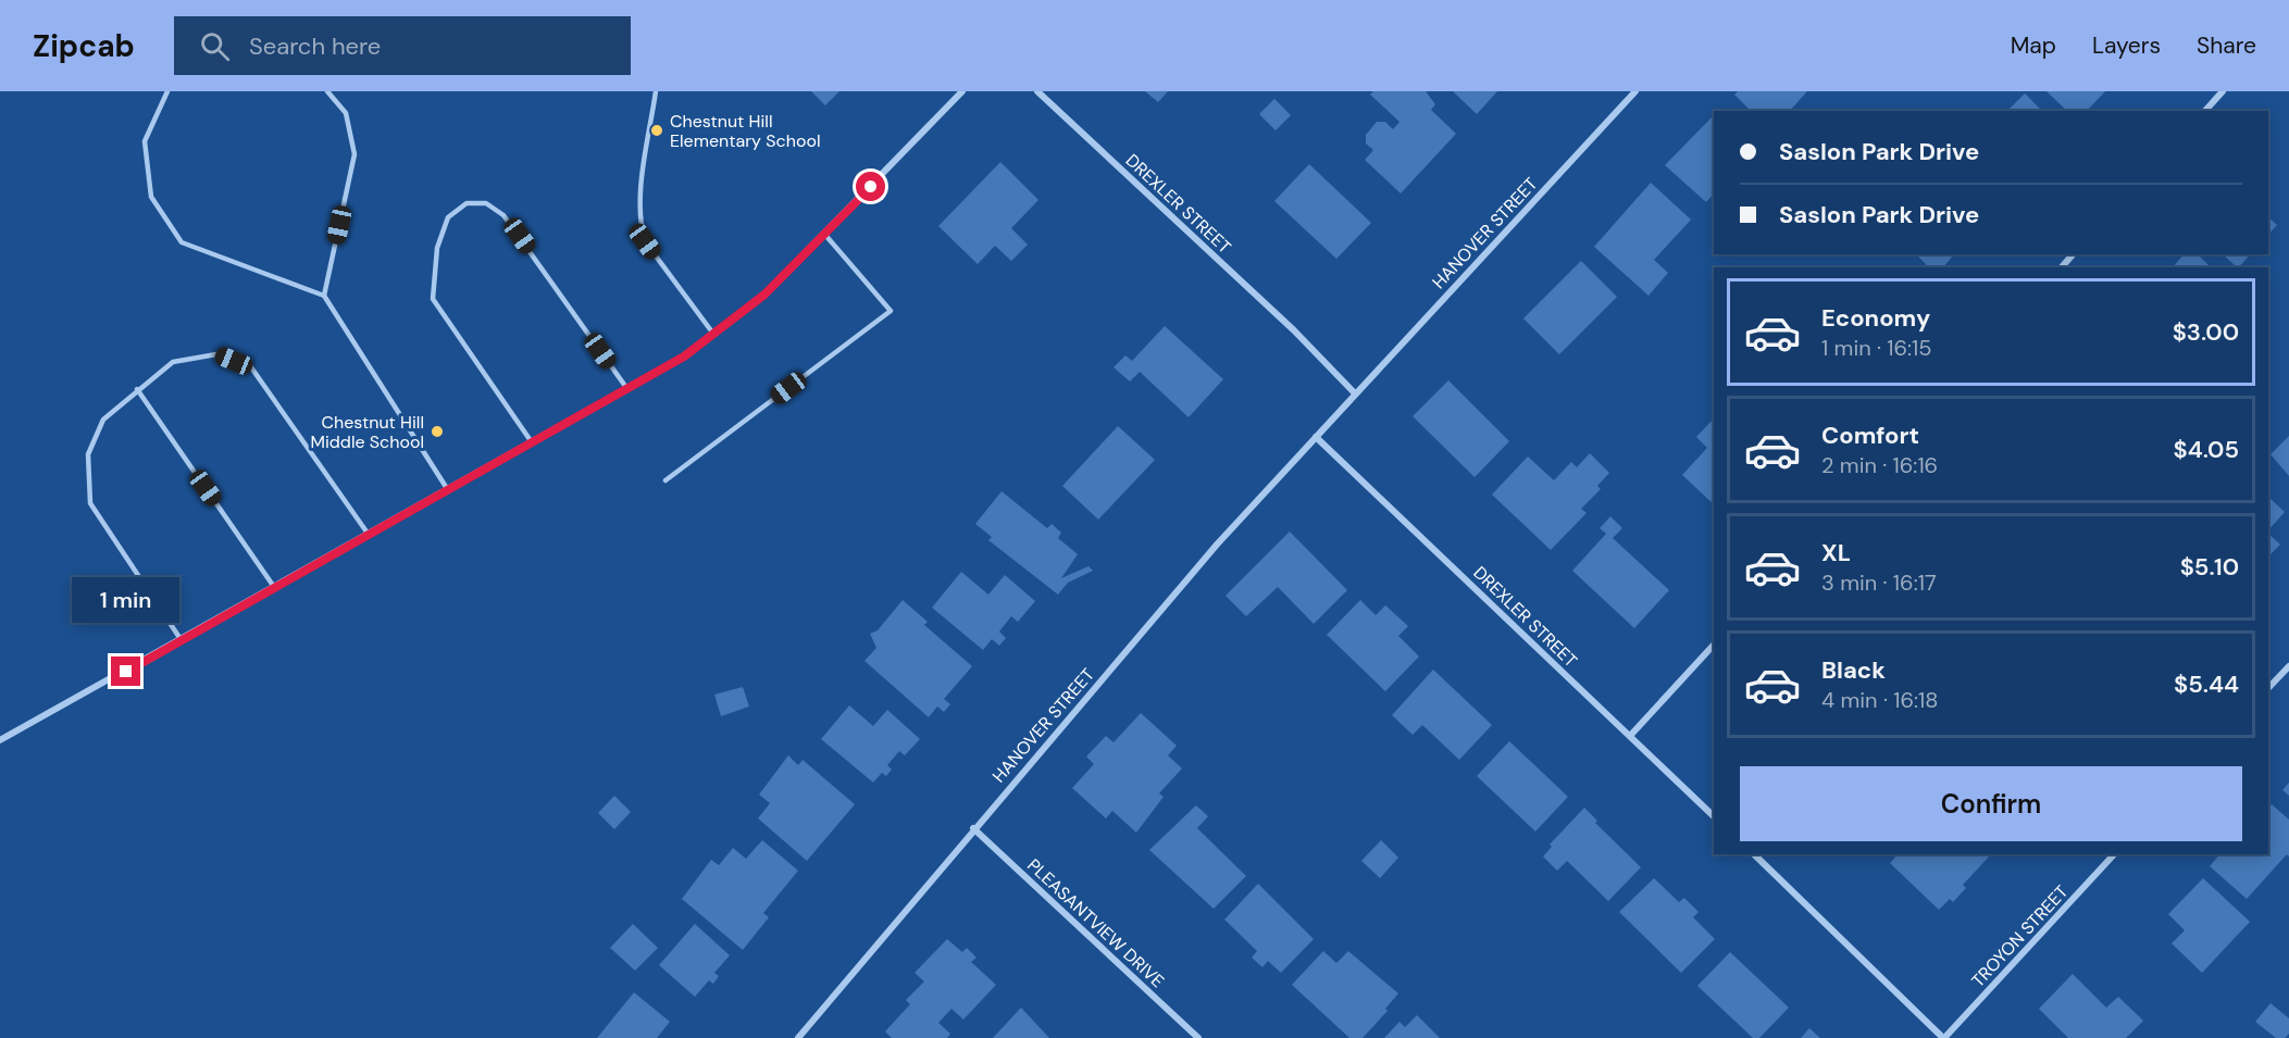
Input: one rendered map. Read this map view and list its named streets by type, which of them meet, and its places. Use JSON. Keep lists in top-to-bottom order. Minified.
{"streets":{"street":["DREXLER STREET","HANOVER STREET","PLEASANTVIEW DRIVE","TROYON STREET"]},"crossings":[["DREXLER STREET","HANOVER STREET"],["HANOVER STREET","PLEASANTVIEW DRIVE"]],"places":["Chestnut Hill Elementary School","Chestnut Hill Middle School"],"page":{"header":"Zipcab","search":"Search here","nav":["Map","Layers","Share"],"banner":["Saslon Park Drive","Saslon Park Drive"],"list":[{"name":"Economy","note":"1 min · 16:15","value":"$3.00"},{"name":"Comfort","note":"2 min · 16:16","value":"$4.05"},{"name":"XL","note":"3 min · 16:17","value":"$5.10"},{"name":"Black","note":"4 min · 16:18","value":"$5.44"}],"bubble":"1 min","buttons":"Confirm"}}
